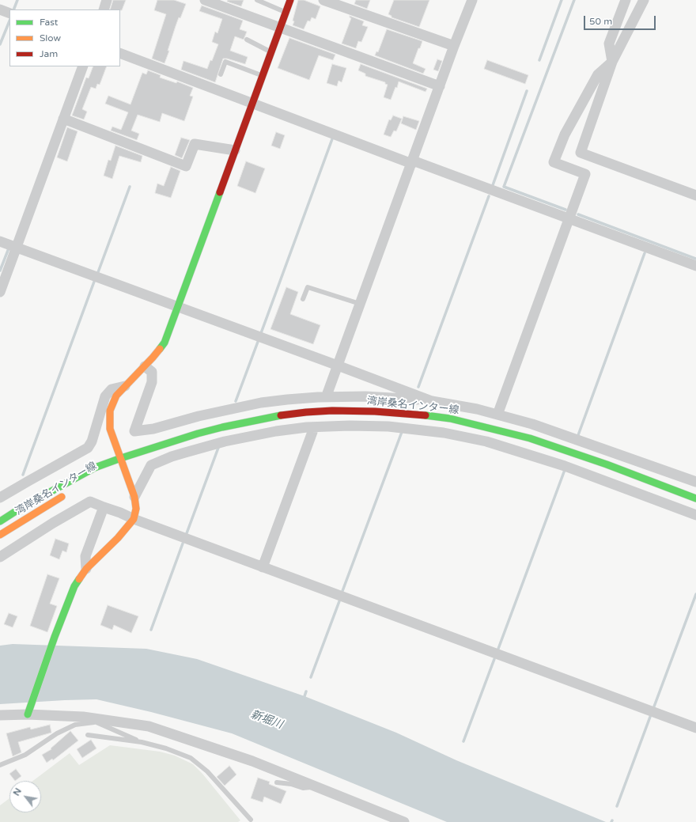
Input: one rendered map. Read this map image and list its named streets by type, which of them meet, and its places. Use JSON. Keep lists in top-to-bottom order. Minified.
{"streets":{"main road":["湾岸桑名インター線"]},"water":["新堀川"],"legend":["Fast","Slow","Jam"],"scale_bar":"50 m","north":"top left"}
